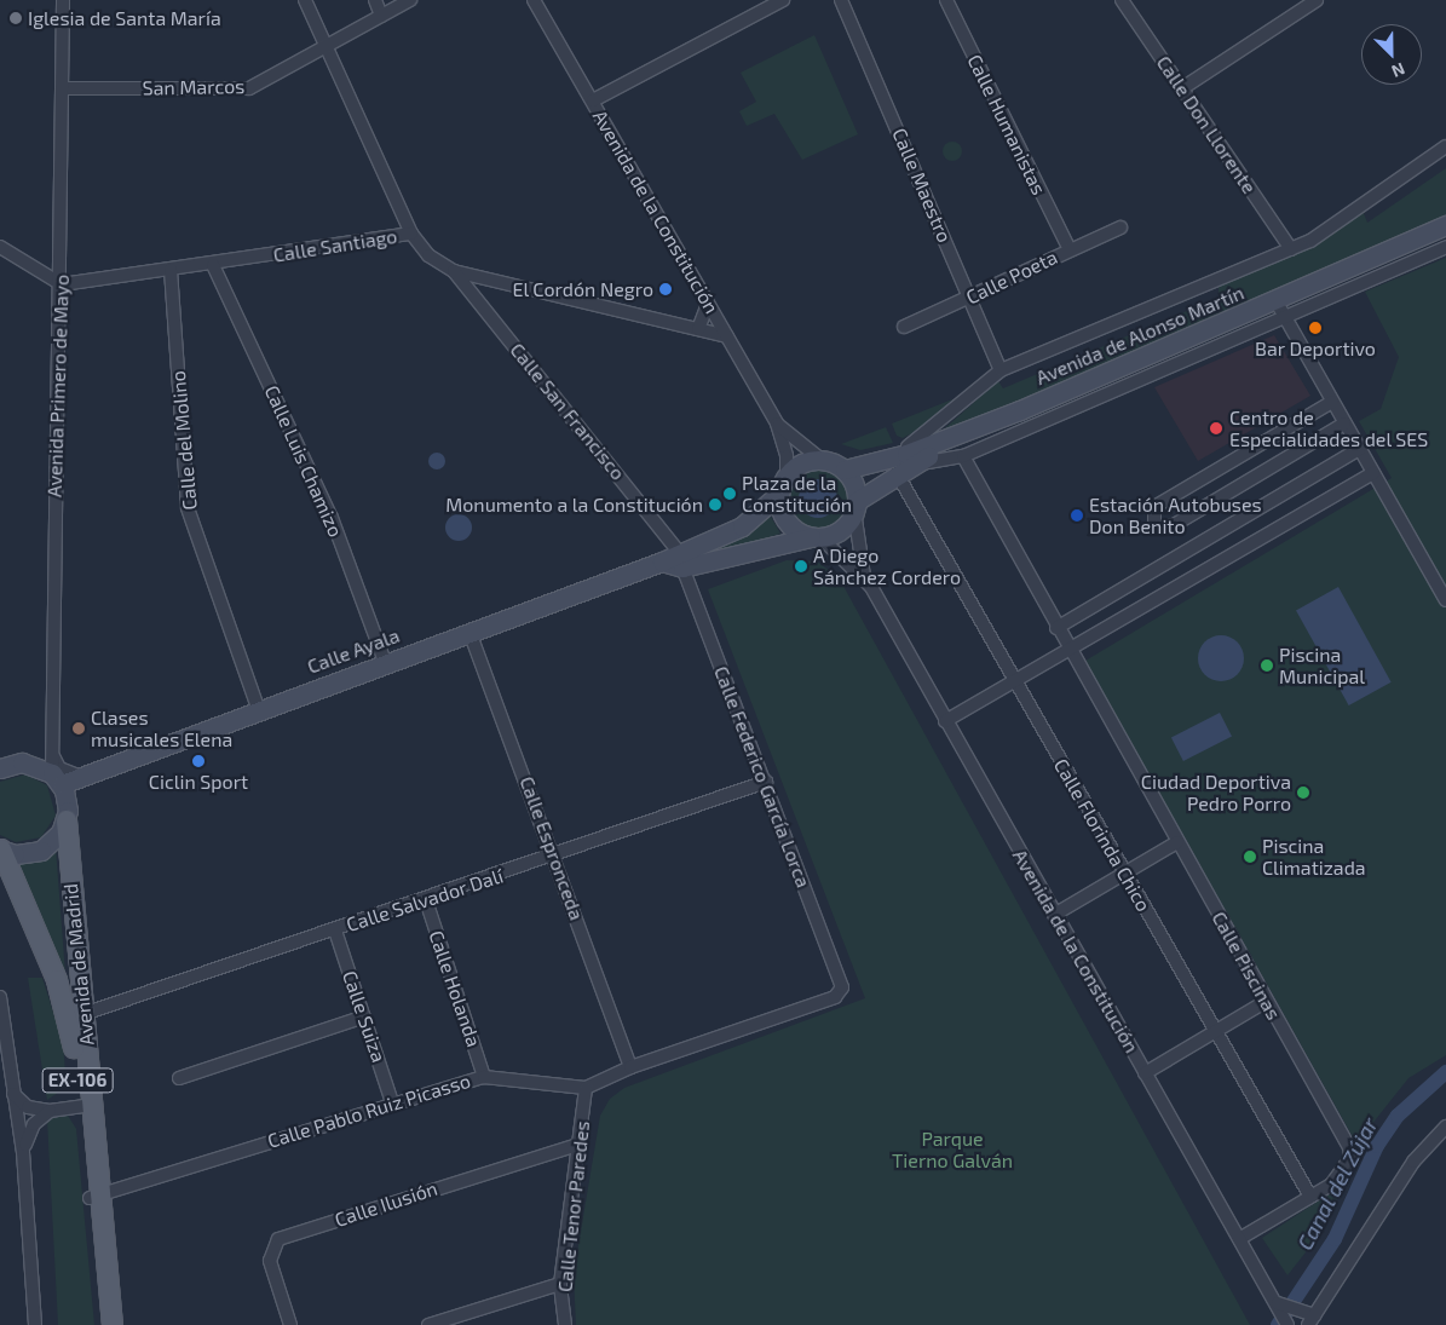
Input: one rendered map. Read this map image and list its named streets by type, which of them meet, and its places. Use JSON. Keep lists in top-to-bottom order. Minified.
{"streets":{"main road":["Avenida de Alonso Martín","Calle Ayala","Avenida de Madrid","EX-106"],"street":["San Marcos","Calle Humanistas","Calle Don Llorente","Calle Maestro","Avenida de la Constitución","Calle Santiago","Calle Poeta","Avenida Primero de Mayo","Calle San Francisco","Calle del Molino","Calle Luis Chamizo","Calle Federico García Lorca","Calle Florinda Chico","Calle Espronceda","Calle Salvador Dalí","Calle Piscinas","Calle Holanda","Calle Suiza","Calle Pablo Ruiz Picasso","Calle Ilusión","Calle Tenor Paredes"]},"crossings":[["San Marcos","Avenida Primero de Mayo"],["Calle Humanistas","Calle Poeta"],["Calle Maestro","Calle Poeta"],["Avenida de la Constitución","Calle Santiago"],["Avenida de la Constitución","Avenida de Alonso Martín"],["Avenida de la Constitución","Calle Ayala"],["Avenida de la Constitución","Calle Piscinas"],["Calle Santiago","Avenida Primero de Mayo"],["Calle Santiago","Calle San Francisco"],["Calle Santiago","Calle del Molino"],["Calle Santiago","Calle Luis Chamizo"],["Avenida de Alonso Martín","Calle Ayala"],["Avenida de Alonso Martín","Calle Florinda Chico"],["Avenida de Alonso Martín","Calle Piscinas"],["Avenida Primero de Mayo","Calle Ayala"],["Calle San Francisco","Calle Ayala"],["Calle San Francisco","Calle Federico García Lorca"],["Calle del Molino","Calle Ayala"],["Calle Luis Chamizo","Calle Ayala"],["Calle Ayala","Calle Federico García Lorca"],["Calle Ayala","Calle Espronceda"],["Calle Federico García Lorca","Calle Espronceda"],["Calle Federico García Lorca","Calle Salvador Dalí"],["Calle Florinda Chico","Calle Piscinas"],["Calle Espronceda","Calle Salvador Dalí"],["Calle Salvador Dalí","Avenida de Madrid"],["Calle Salvador Dalí","Calle Holanda"],["Calle Salvador Dalí","Calle Suiza"],["Avenida de Madrid","Calle Pablo Ruiz Picasso"],["Calle Holanda","Calle Pablo Ruiz Picasso"],["Calle Suiza","Calle Pablo Ruiz Picasso"],["Calle Pablo Ruiz Picasso","Calle Tenor Paredes"],["Calle Ilusión","Calle Tenor Paredes"]],"water":["Canal del Zújar"],"parks":["Parque Tierno Galván"],"places":["Iglesia de Santa María","El Cordón Negro","Bar Deportivo","Centro de Especialidades del SES","Plaza de la Constitución","Monumento a la Constitución","Estación Autobuses Don Benito","A Diego Sánchez Cordero","Piscina Municipal","Clases musicales Elena","Ciclin Sport","Ciudad Deportiva Pedro Porro","Piscina Climatizada"],"north":"bottom right"}
